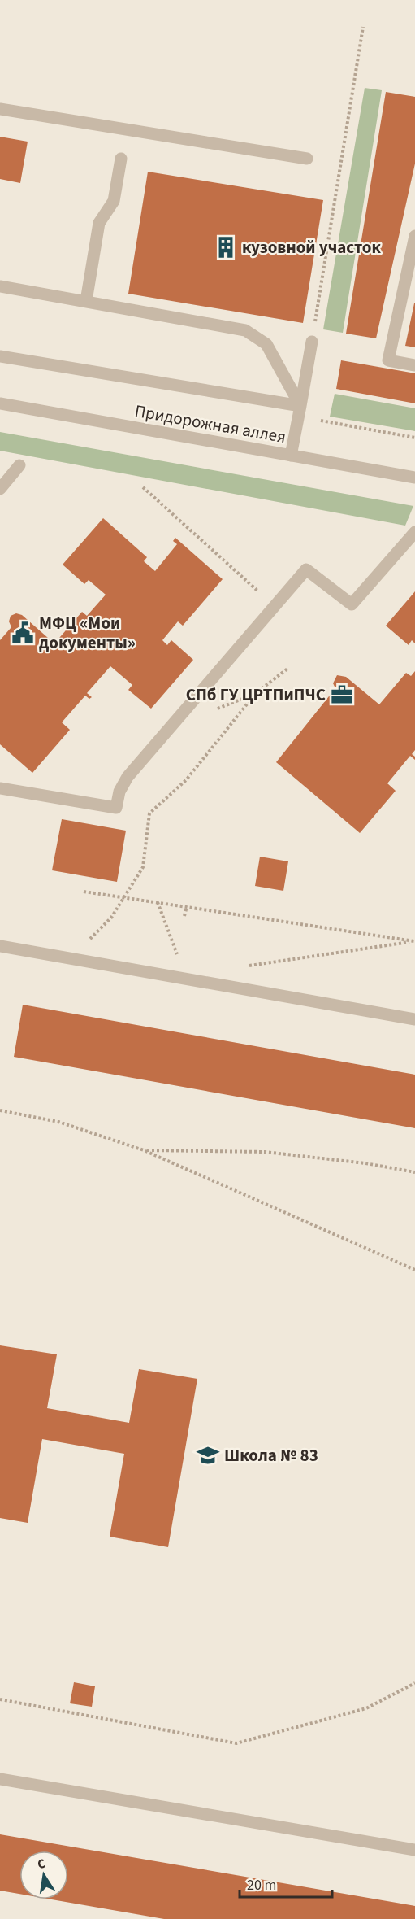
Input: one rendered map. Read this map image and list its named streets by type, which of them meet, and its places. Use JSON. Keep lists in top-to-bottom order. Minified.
{"streets":{"street":["Придорожная аллея"]},"places":{"building":["кузовной участок"],"public building":["МФЦ «Мои документы»"],"office":["СПб ГУ ЦРТПиПЧС"],"school or university":["Школа № 83"]},"scale_bar":"20 m","north":"top"}
